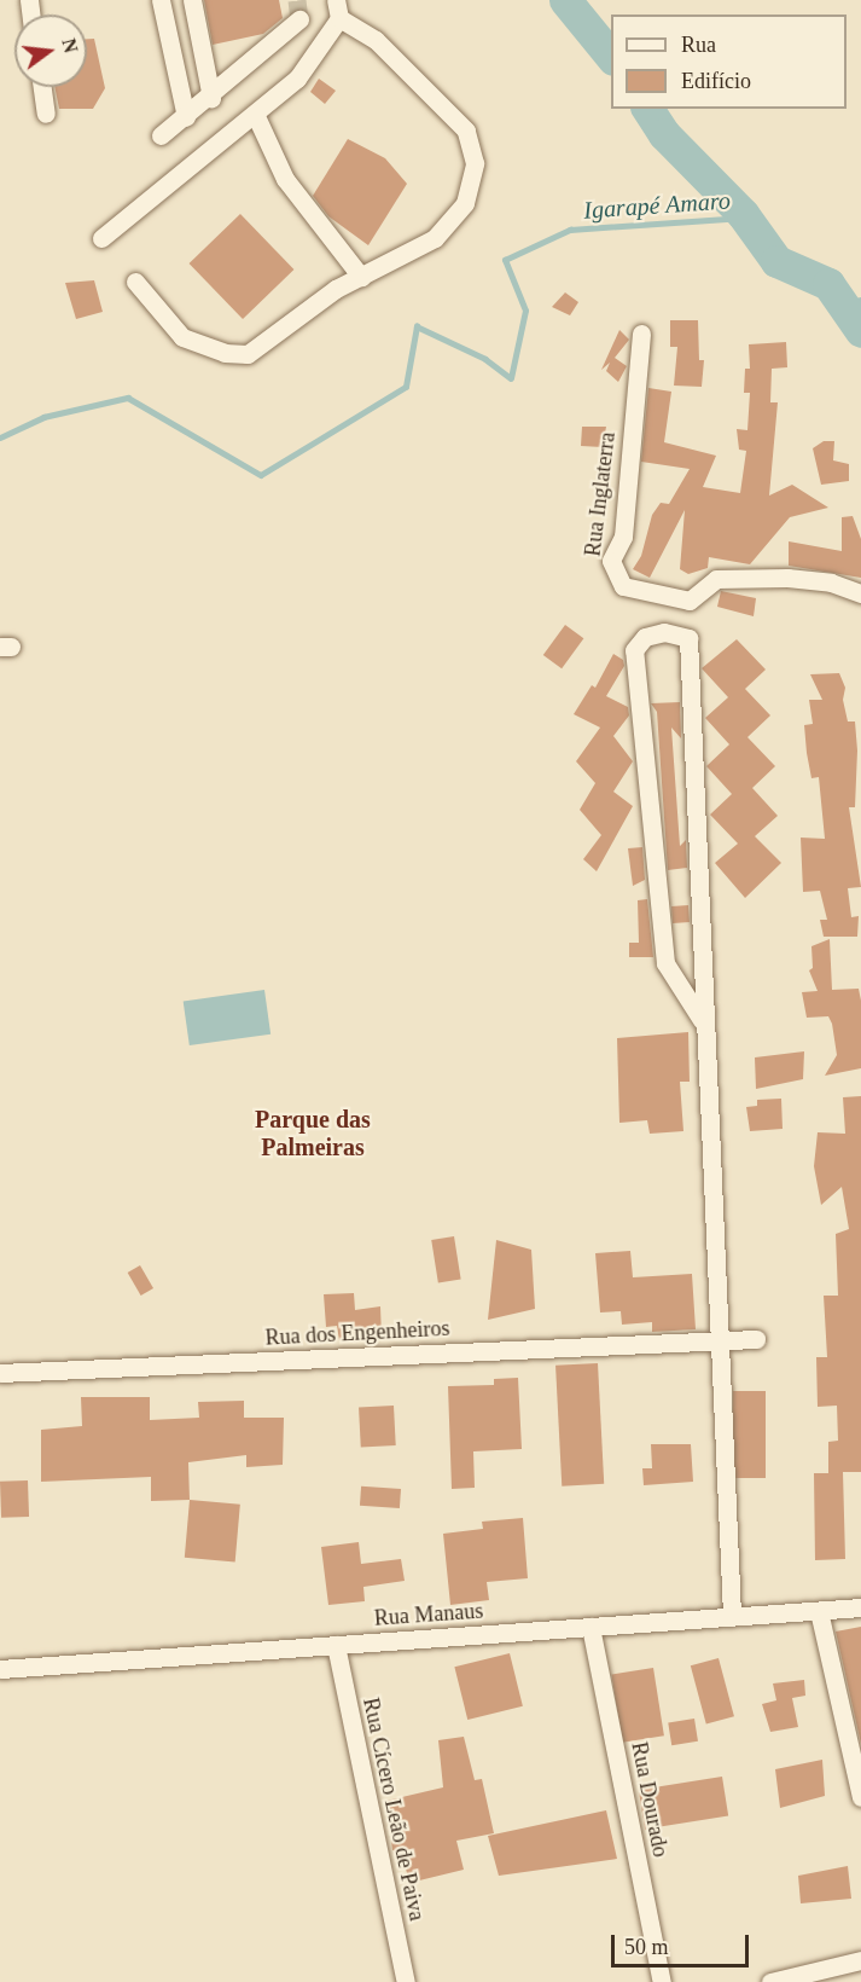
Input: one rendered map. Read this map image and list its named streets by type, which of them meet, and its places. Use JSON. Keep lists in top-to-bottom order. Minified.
{"streets":{"street":["Rua Inglaterra","Rua dos Engenheiros","Rua Manaus","Rua Dourado","Rua Cícero Leão de Paiva"]},"crossings":[["Rua Manaus","Rua Dourado"],["Rua Manaus","Rua Cícero Leão de Paiva"]],"districts":["Parque das Palmeiras"],"water":["Igarapé Amaro"],"legend":["Rua","Edifício"],"scale_bar":"50 m","north":"right"}
